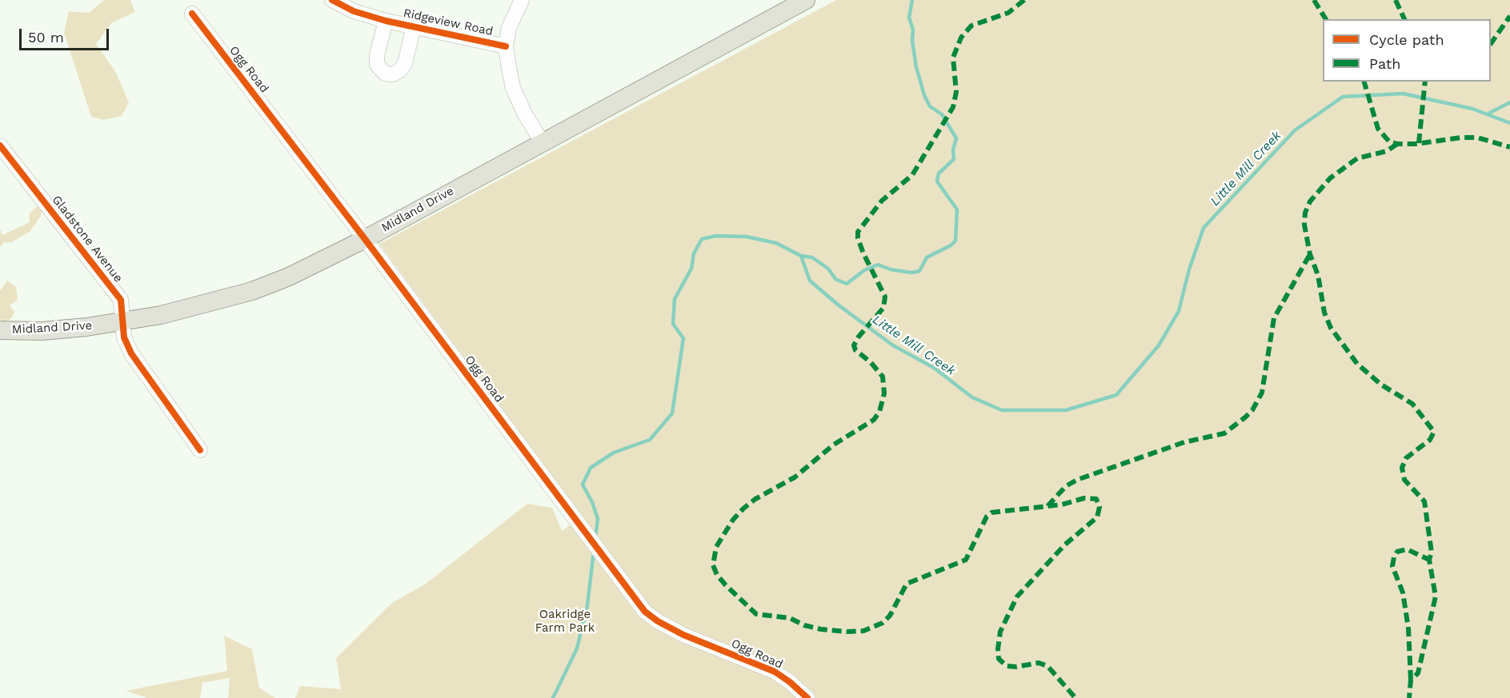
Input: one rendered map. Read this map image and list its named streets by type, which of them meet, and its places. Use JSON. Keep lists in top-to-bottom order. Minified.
{"streets":{"main road":["Midland Drive"],"street":["Ridgeview Road","Ogg Road","Gladstone Avenue"]},"crossings":[["Ogg Road","Midland Drive"],["Midland Drive","Gladstone Avenue"]],"water":["Little Mill Creek"],"parks":["Oakridge Farm Park"],"legend":["Cycle path","Path"],"scale_bar":"50 m"}
